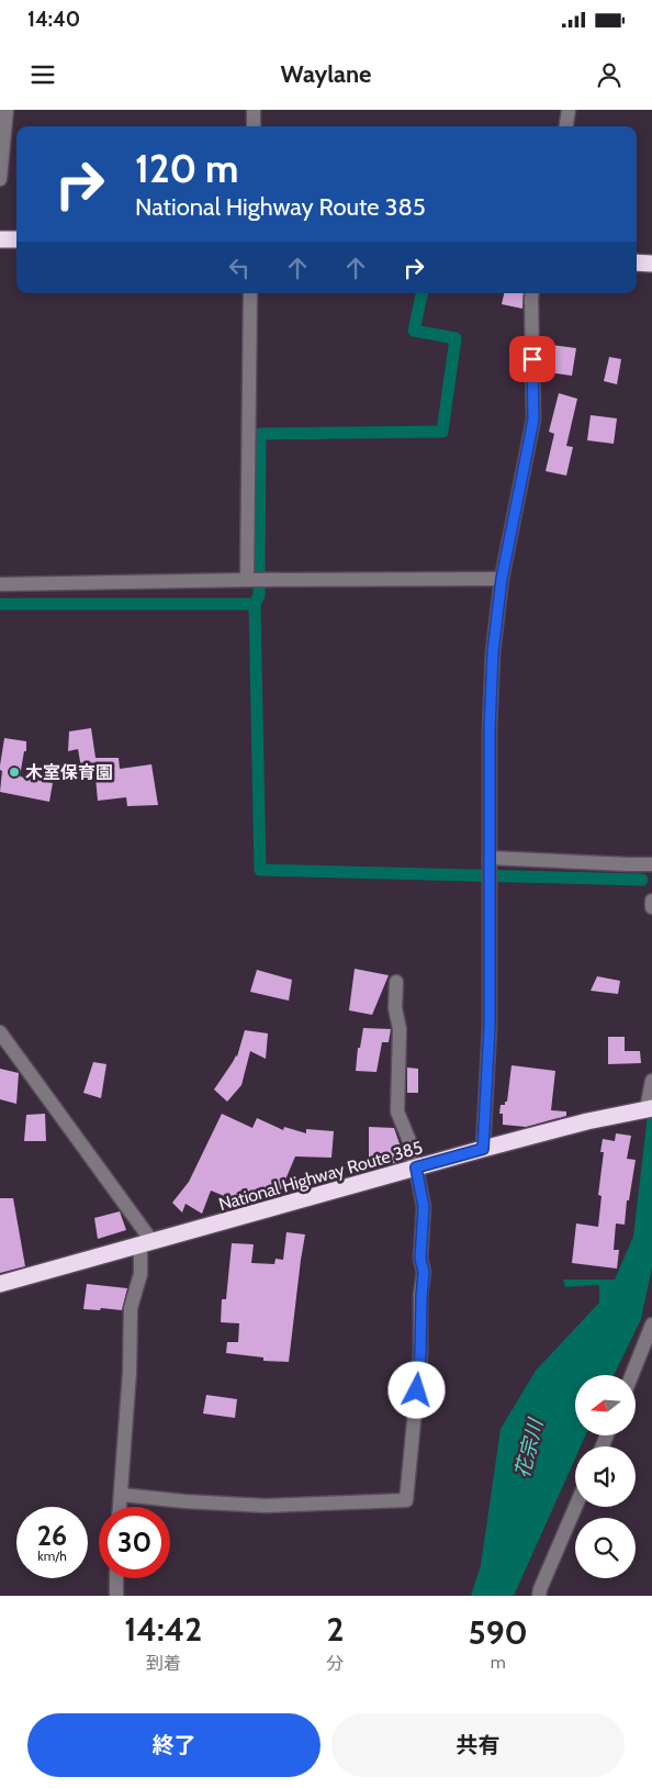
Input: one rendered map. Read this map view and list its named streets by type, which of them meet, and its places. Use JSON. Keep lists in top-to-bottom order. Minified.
{"streets":{"highway":["National Highway Route 385"]},"water":["花宗川"],"places":["木室保育園"],"north":"left","page":{"status":"14:40","header":"Waylane","turn":["120 m","National Highway Route 385"],"speed":"26 km/h","limit":"30","eta":["14:42","到着","2","分","590","m"],"buttons":["終了","共有"]}}
